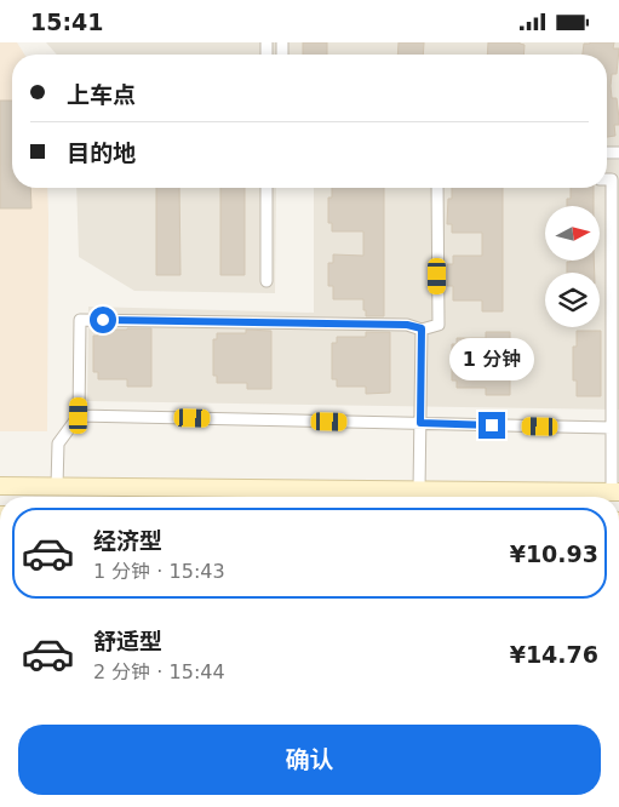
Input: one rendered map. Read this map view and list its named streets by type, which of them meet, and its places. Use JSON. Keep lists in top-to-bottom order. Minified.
{"north":"right","page":{"status":"15:41","banner":["上车点","目的地"],"bubble":"1 分钟","list":[{"name":"经济型","note":"1 分钟 · 15:43","value":"¥10.93"},{"name":"舒适型","note":"2 分钟 · 15:44","value":"¥14.76"}],"buttons":"确认"}}
